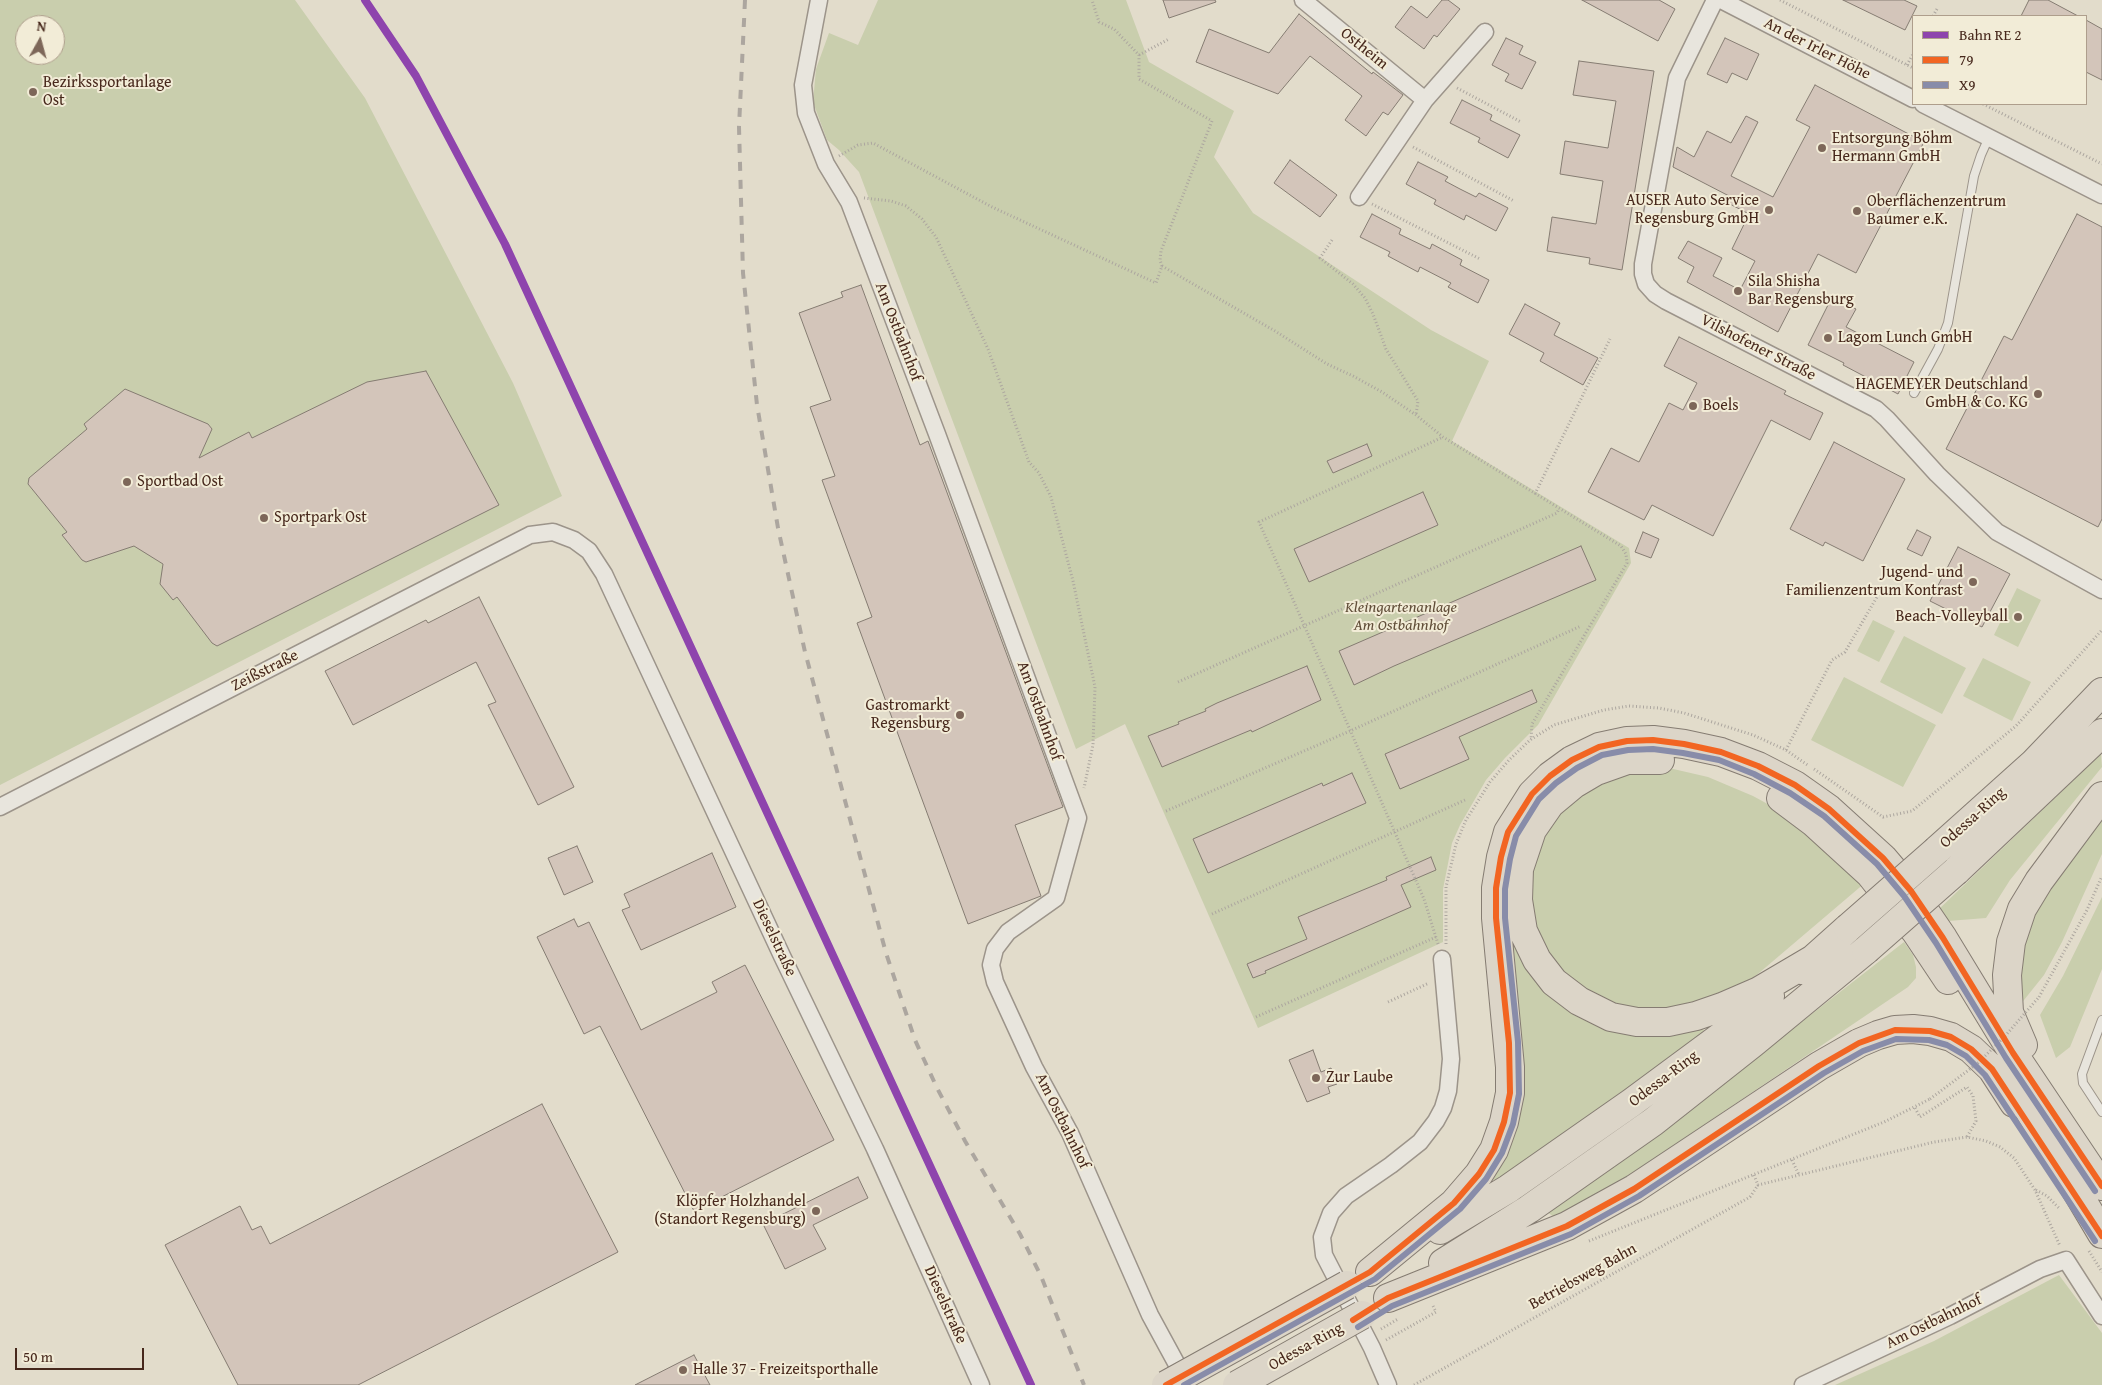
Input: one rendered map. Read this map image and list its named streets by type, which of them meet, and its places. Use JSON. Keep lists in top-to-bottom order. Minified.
{"streets":{"highway":["Odessa-Ring"],"street":["Ostheim","An der Irler Höhe","Am Ostbahnhof","Vilshofener Straße","Zeißstraße","Dieselstraße"],"path":["Betriebsweg Bahn"]},"crossings":[["Zeißstraße","Dieselstraße"]],"parks":["Kleingartenanlage Am Ostbahnhof"],"places":["Bezirkssportanlage Ost","Entsorgung Böhm Hermann GmbH","AUSER Auto Service Regensburg GmbH","Oberflächenzentrum Baumer e.K.","Sila Shisha Bar Regensburg","Lagom Lunch GmbH","HAGEMEYER Deutschland GmbH & Co. KG","Boels","Sportbad Ost","Sportpark Ost","Jugend- und Familienzentrum Kontrast","Beach-Volleyball","Gastromarkt Regensburg","Zur Laube","Klöpfer Holzhandel (Standort Regensburg)","Halle 37 - Freizeitsporthalle"],"lines":["transit line 79","transit line X9"],"legend":["Bahn RE 2","79","X9"],"scale_bar":"50 m","north":"top"}
